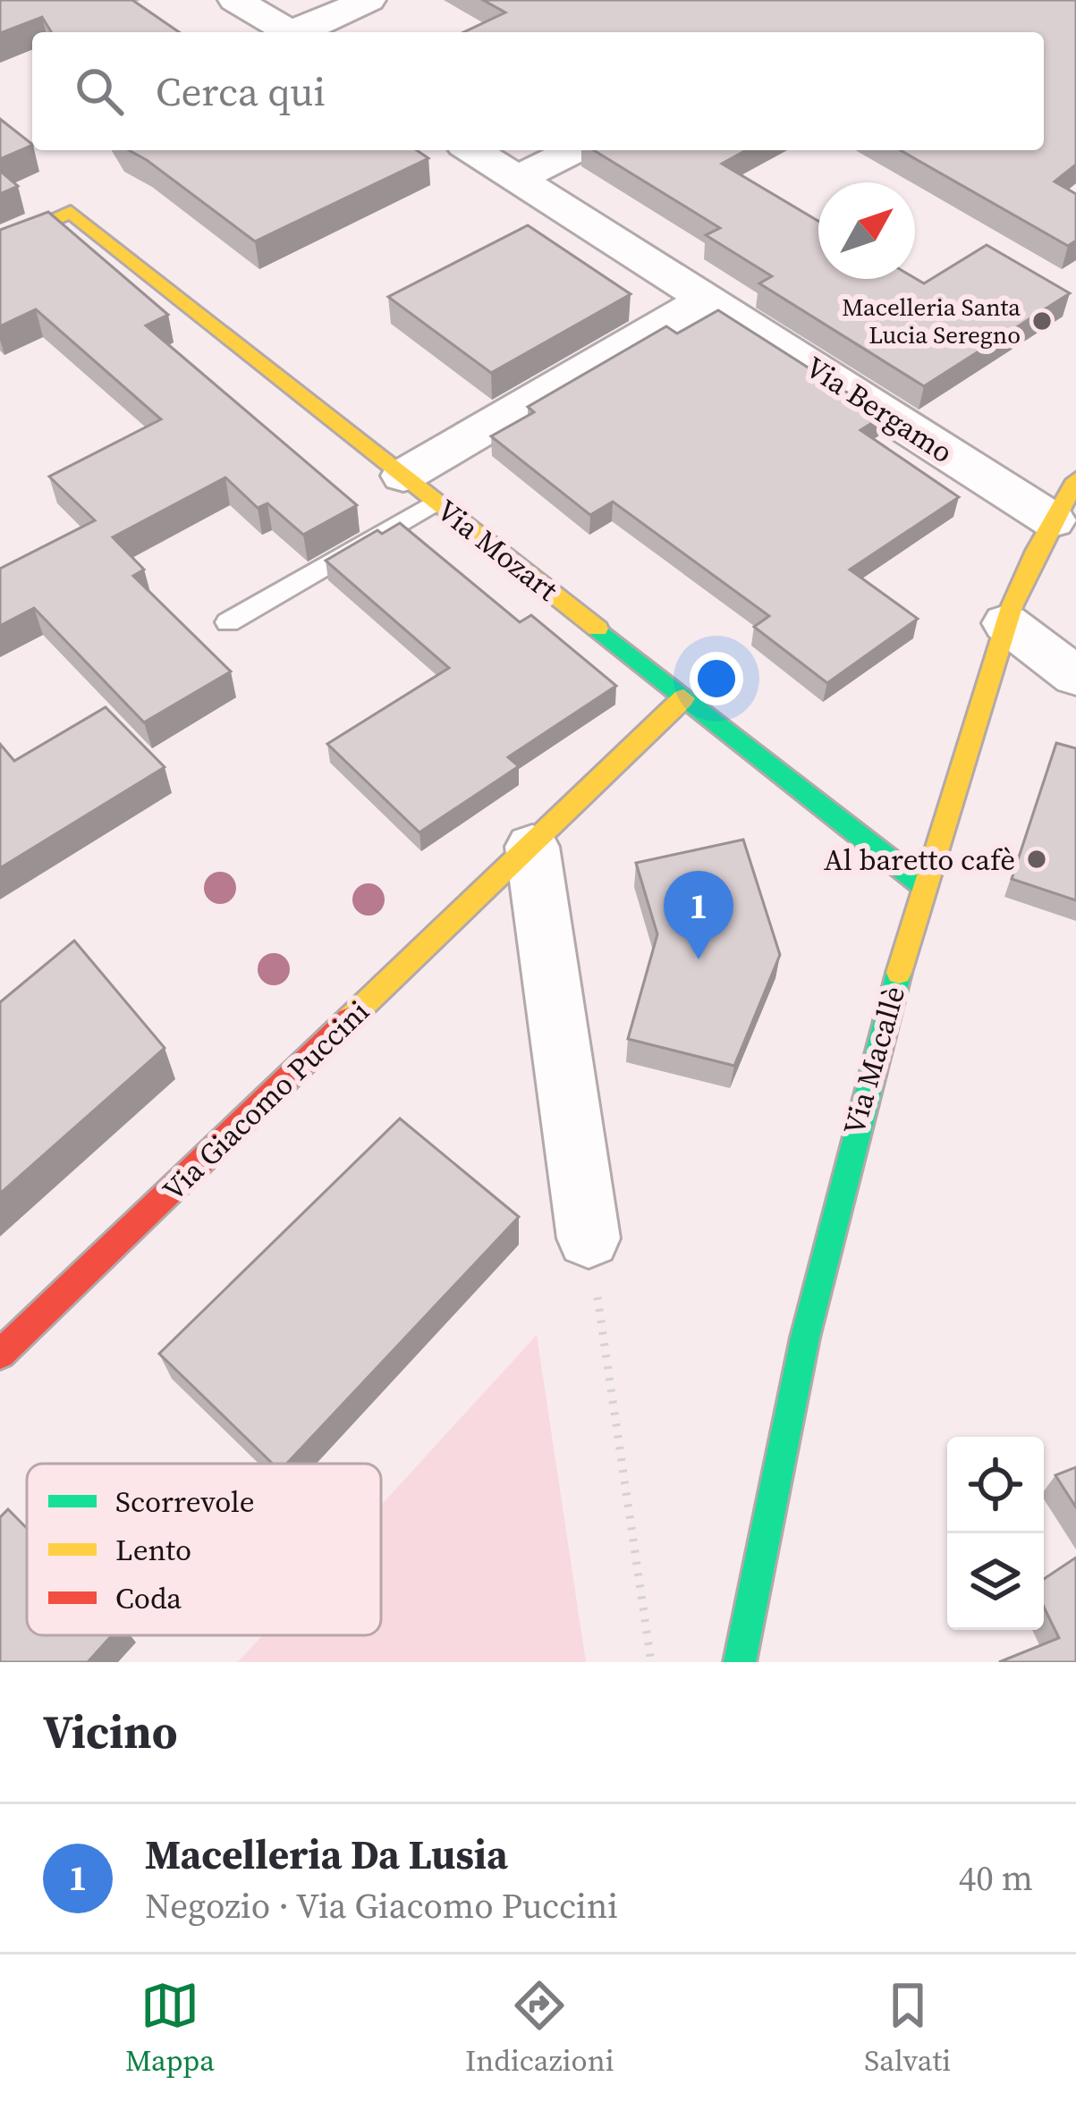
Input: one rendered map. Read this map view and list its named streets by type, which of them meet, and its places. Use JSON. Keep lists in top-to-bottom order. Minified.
{"streets":{"street":["Via Bergamo","Via Mozart","Via Macallè","Via Giacomo Puccini"]},"crossings":[["Via Bergamo","Via Macallè"],["Via Mozart","Via Macallè"],["Via Mozart","Via Giacomo Puccini"]],"places":["Macelleria Santa Lucia Seregno","Al baretto cafè"],"legend":["Scorrevole","Lento","Coda"],"north":"top right","page":{"search":"Cerca qui","pins":"1","heading":"Vicino","list":[{"mark":"1","name":"Macelleria Da Lusia","note":"Negozio · Via Giacomo Puccini","value":"40 m"}],"nav":["Mappa","Indicazioni","Salvati"]}}
